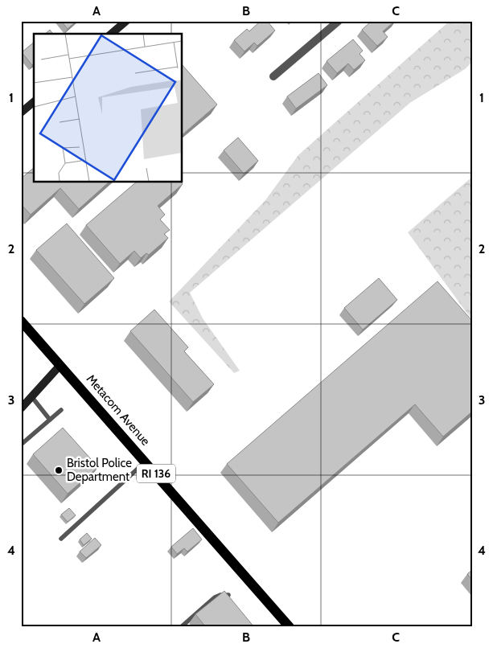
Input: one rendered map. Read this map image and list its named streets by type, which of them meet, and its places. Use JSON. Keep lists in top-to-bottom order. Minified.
{"streets":{"main road":["Metacom Avenue","RI 136"]},"places":["Bristol Police Department"],"grid":{"columns":["A","B","C"],"rows":["1","2","3","4"]}}
